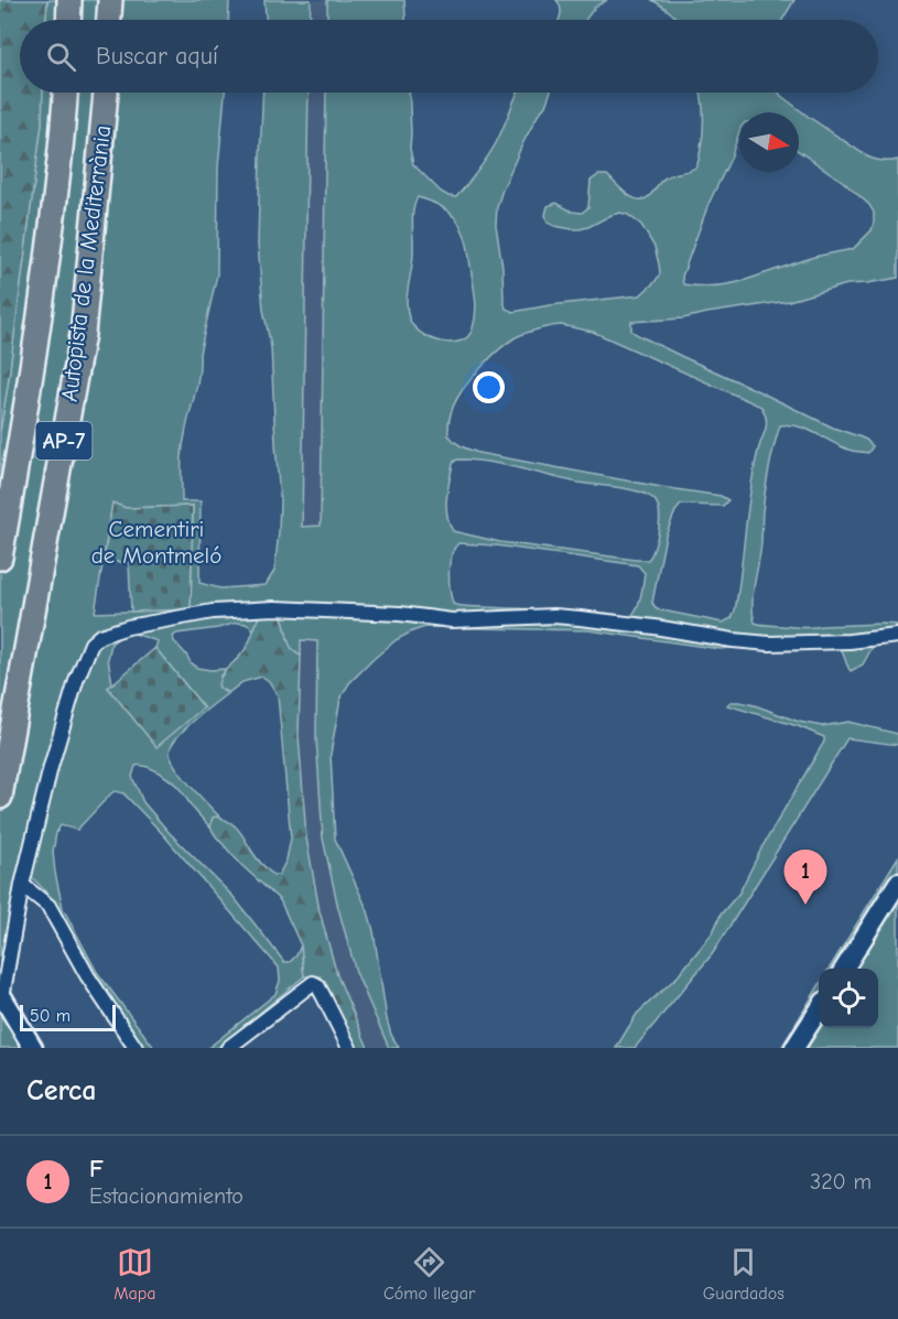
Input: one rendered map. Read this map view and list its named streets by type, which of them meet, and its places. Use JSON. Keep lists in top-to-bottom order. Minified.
{"streets":{"highway":["Autopista de la Mediterrània","AP-7"]},"parks":["Cementiri de Montmeló"],"scale_bar":"50 m","north":"right","page":{"search":"Buscar aquí","pins":"1","scale":"50 m","heading":"Cerca","list":[{"mark":"1","name":"F","note":"Estacionamiento","value":"320 m"}],"nav":["Mapa","Cómo llegar","Guardados"]}}
